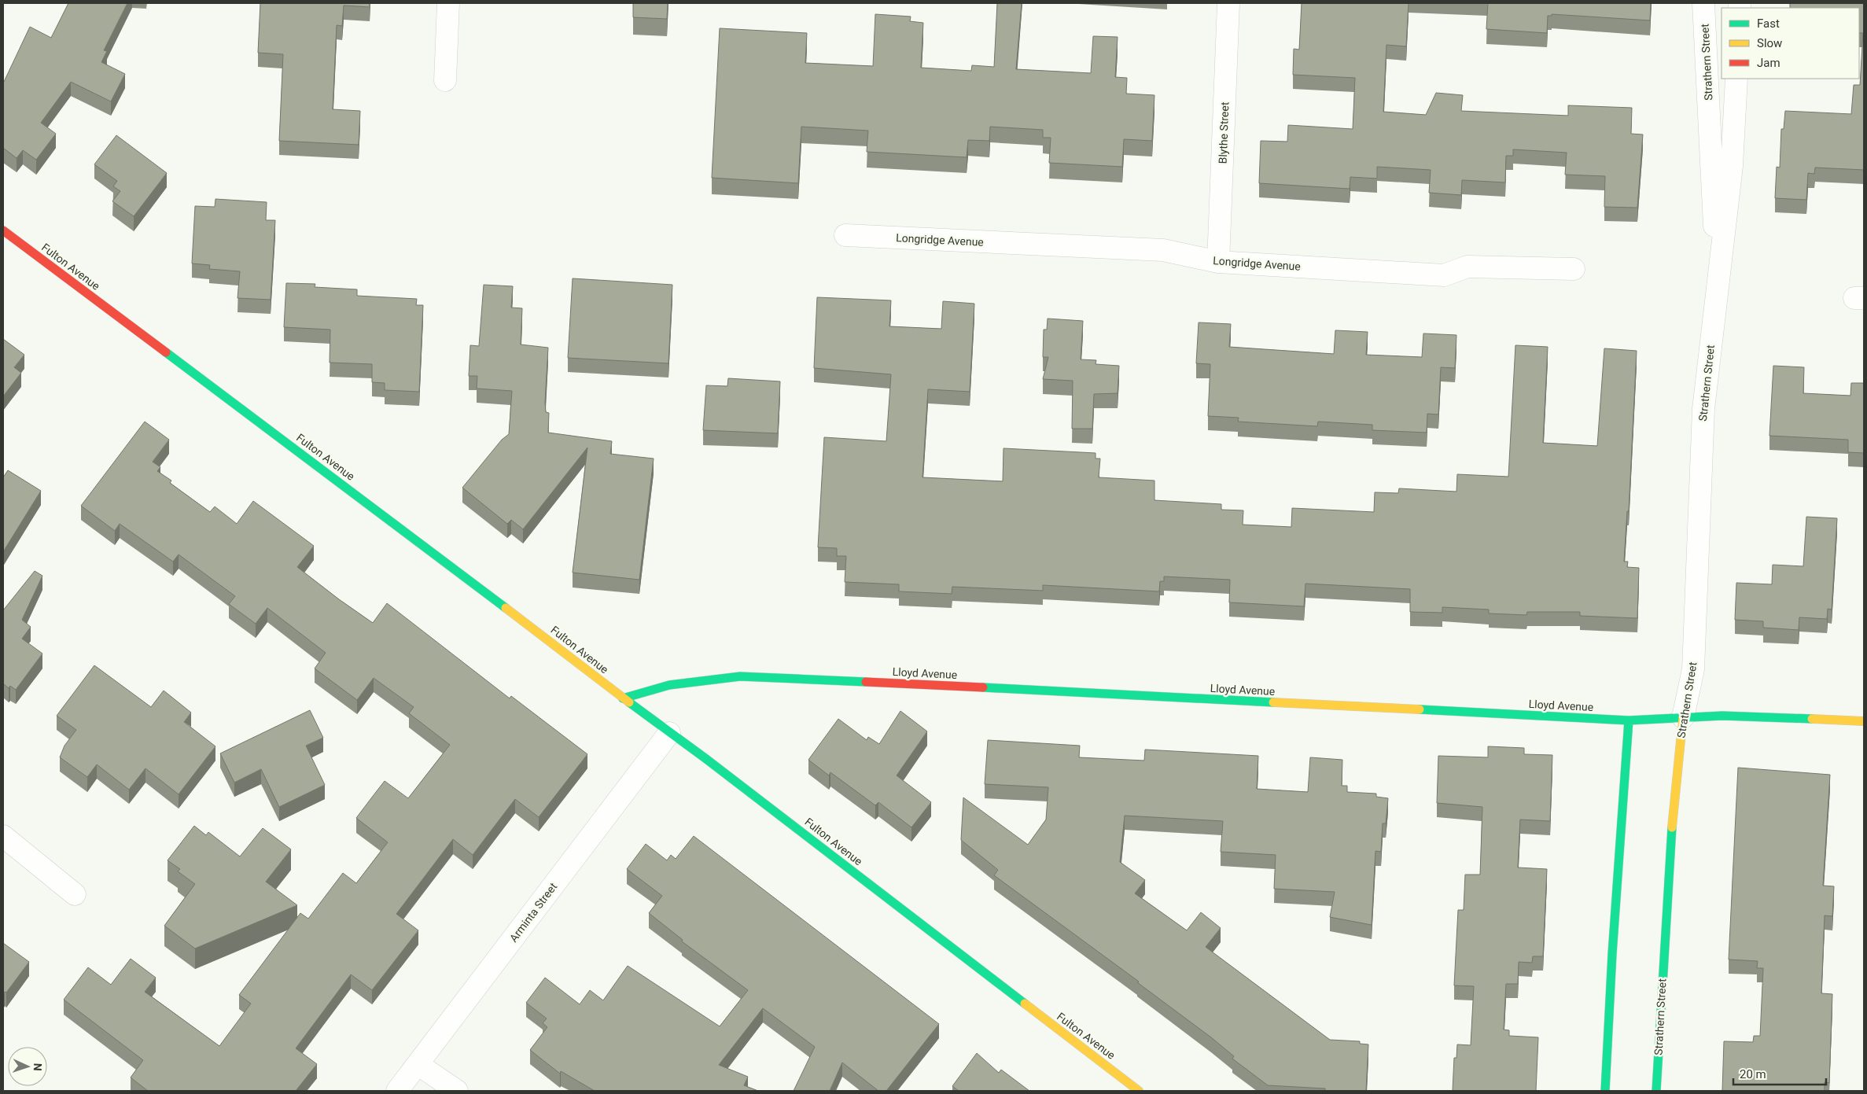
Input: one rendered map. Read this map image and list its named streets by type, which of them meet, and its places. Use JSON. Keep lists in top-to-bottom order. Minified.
{"streets":{"street":["Strathern Street","Blythe Street","Longridge Avenue","Fulton Avenue","Lloyd Avenue","Arminta Street"]},"crossings":[["Strathern Street","Lloyd Avenue"],["Blythe Street","Longridge Avenue"],["Fulton Avenue","Lloyd Avenue"],["Fulton Avenue","Arminta Street"]],"legend":["Fast","Slow","Jam"],"scale_bar":"20 m","north":"right"}
